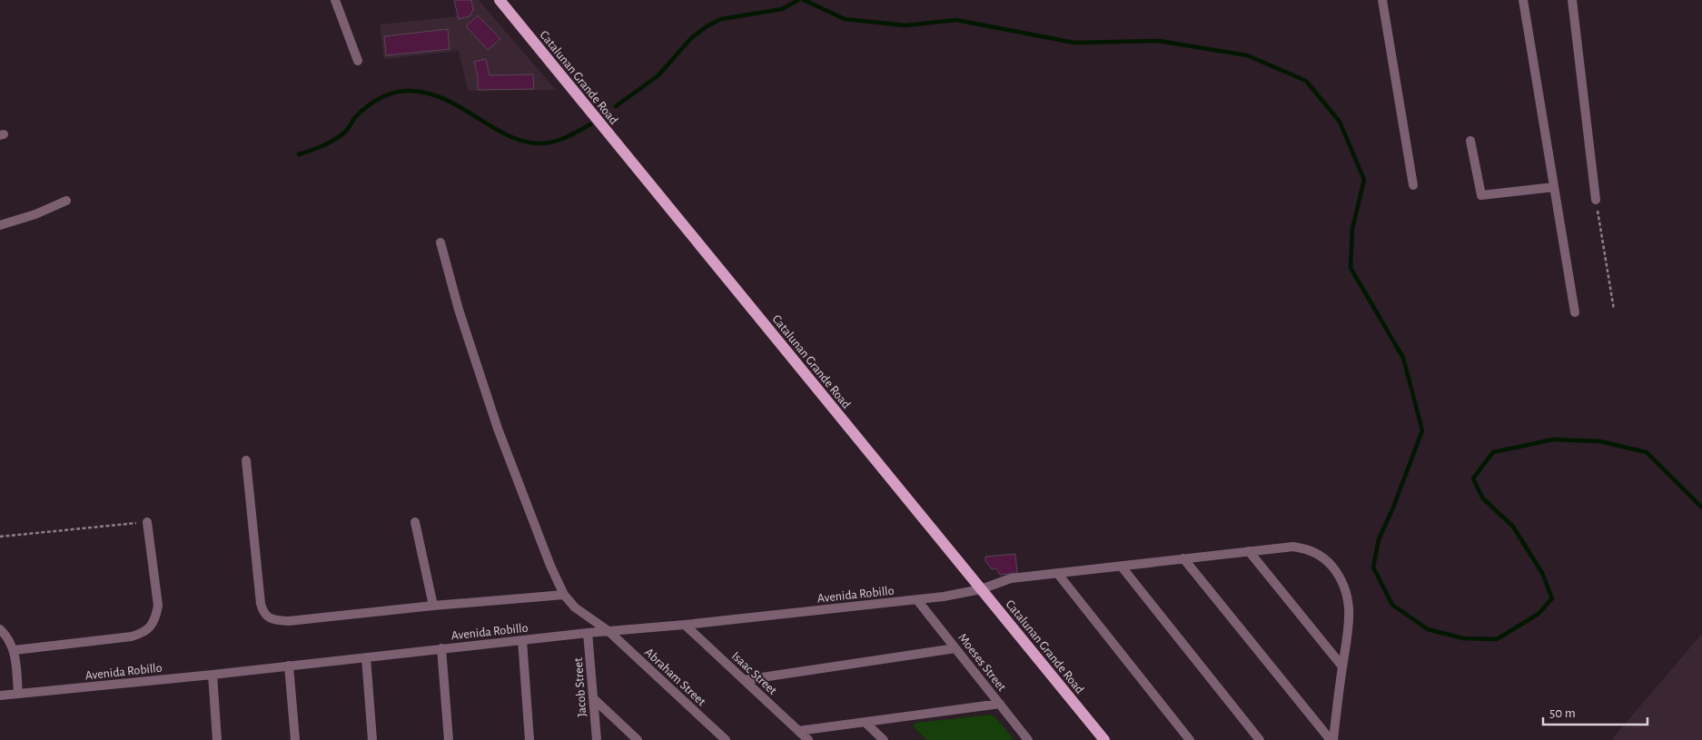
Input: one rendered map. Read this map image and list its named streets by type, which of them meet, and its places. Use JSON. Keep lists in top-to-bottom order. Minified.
{"streets":{"main road":["Catalunan Grande Road"],"street":["Avenida Robillo","Moeses Street","Isaac Street","Abraham Street","Jacob Street"]},"crossings":[["Catalunan Grande Road","Avenida Robillo"],["Avenida Robillo","Moeses Street"],["Avenida Robillo","Isaac Street"],["Avenida Robillo","Abraham Street"],["Avenida Robillo","Jacob Street"]],"scale_bar":"50 m"}
